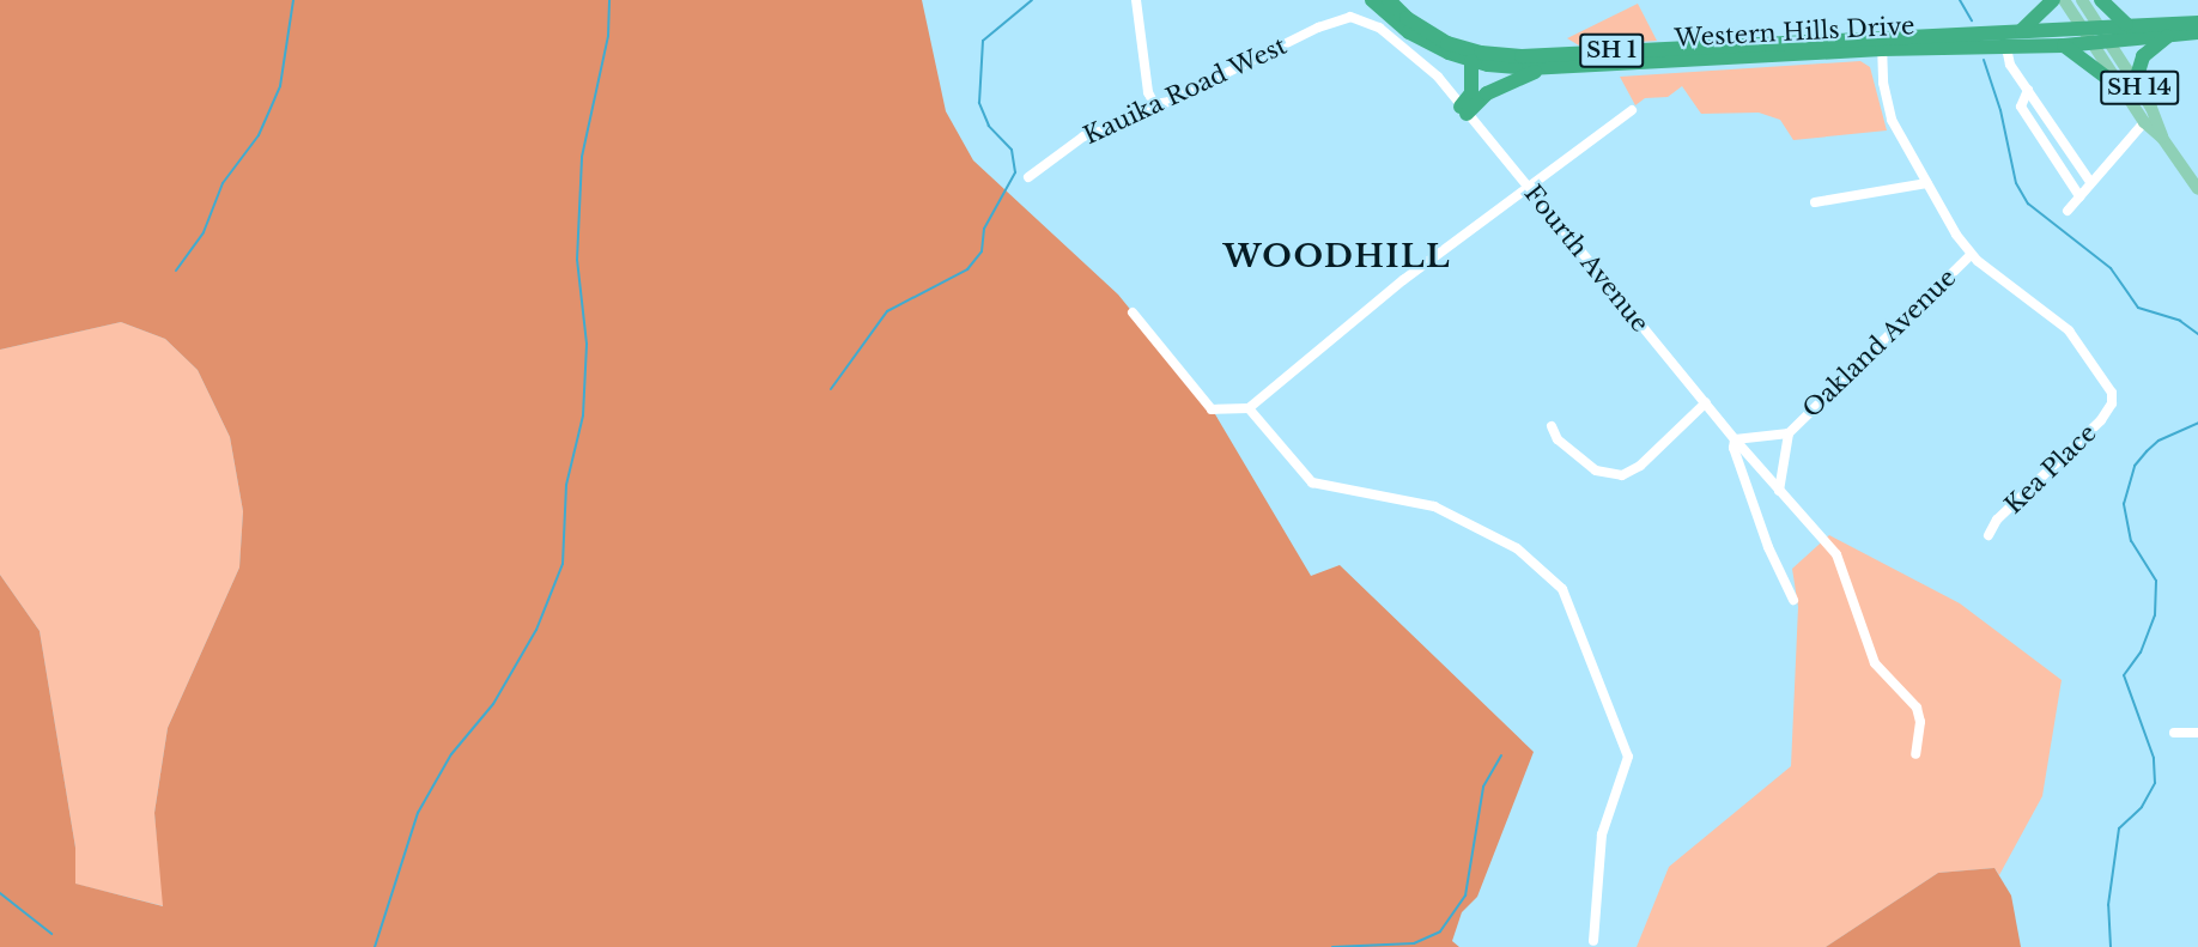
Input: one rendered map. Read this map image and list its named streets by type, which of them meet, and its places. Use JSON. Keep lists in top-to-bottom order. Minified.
{"streets":{"highway":["Western Hills Drive","SH 1"],"main road":["SH 14"],"street":["Kauika Road West","Fourth Avenue","Oakland Avenue","Kea Place"]},"crossings":[["Western Hills Drive","SH 1"],["Western Hills Drive","SH 14"],["SH 1","SH 14"],["Kauika Road West","Fourth Avenue"],["Fourth Avenue","Oakland Avenue"],["Oakland Avenue","Kea Place"]],"districts":["WOODHILL"]}
